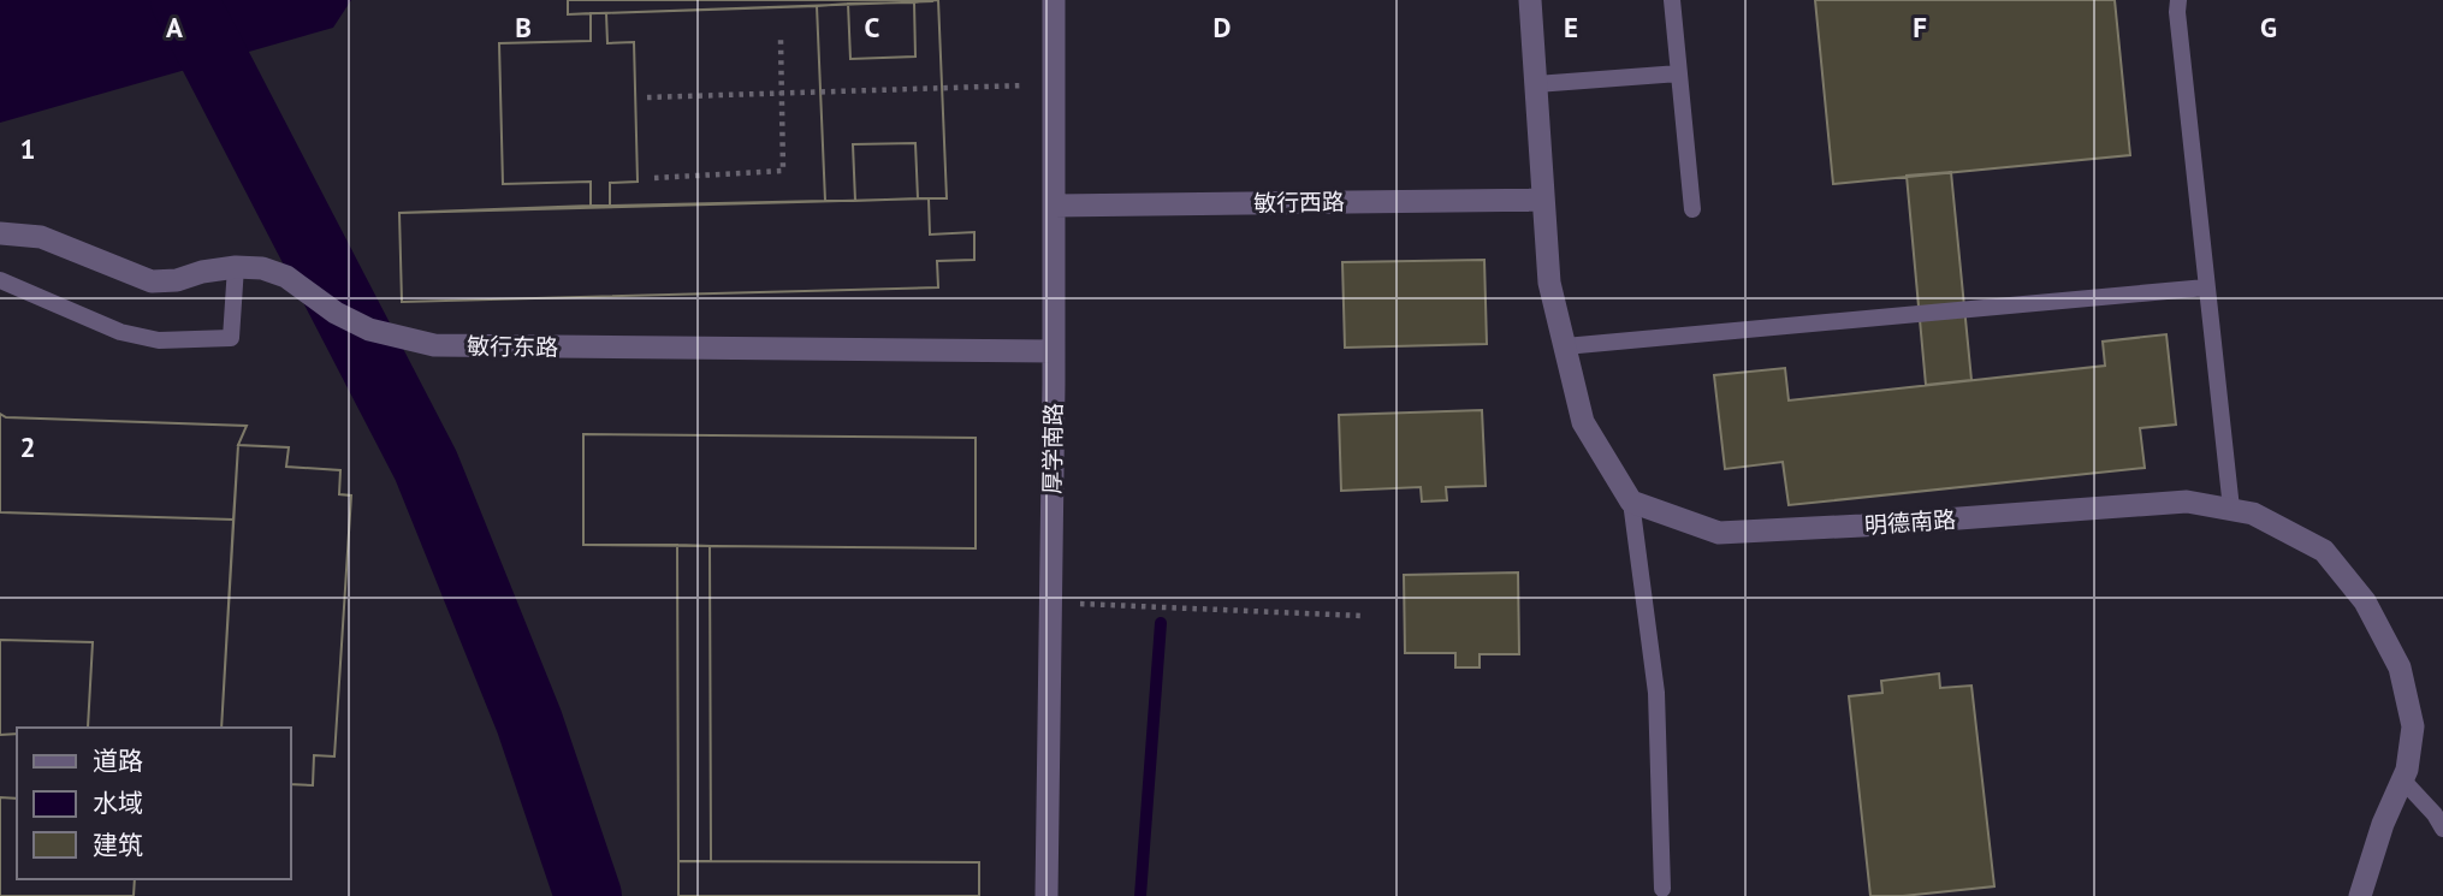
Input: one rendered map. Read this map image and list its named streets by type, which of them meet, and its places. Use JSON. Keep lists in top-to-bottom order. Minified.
{"streets":{"street":["敏行西路","敏行东路","厚学南路","明德南路"]},"crossings":[["敏行西路","厚学南路"],["敏行东路","厚学南路"]],"legend":["道路","水域","建筑"],"grid":{"columns":["A","B","C","D","E","F","G"],"rows":["1","2"]}}
